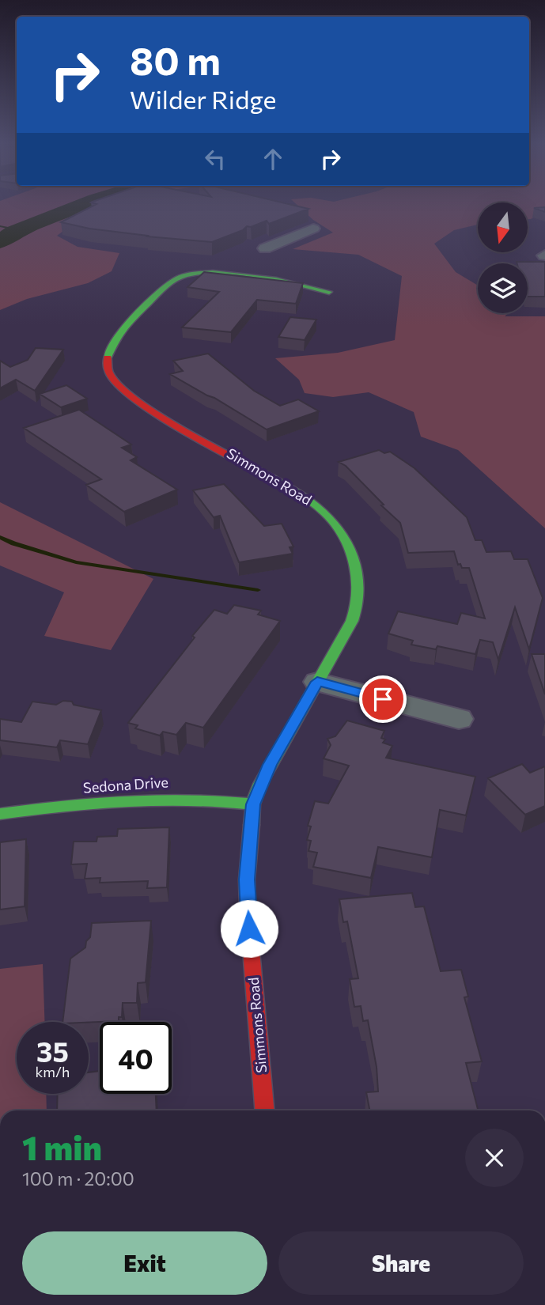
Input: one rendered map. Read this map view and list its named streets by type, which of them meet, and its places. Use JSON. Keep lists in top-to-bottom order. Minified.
{"streets":{"street":["Simmons Road","Sedona Drive"]},"crossings":[["Simmons Road","Sedona Drive"]],"north":"bottom","page":{"turn":["80 m","Wilder Ridge"],"speed":"35 km/h","limit":"40","heading":["1 min","100 m · 20:00"],"buttons":["Exit","Share"]}}
